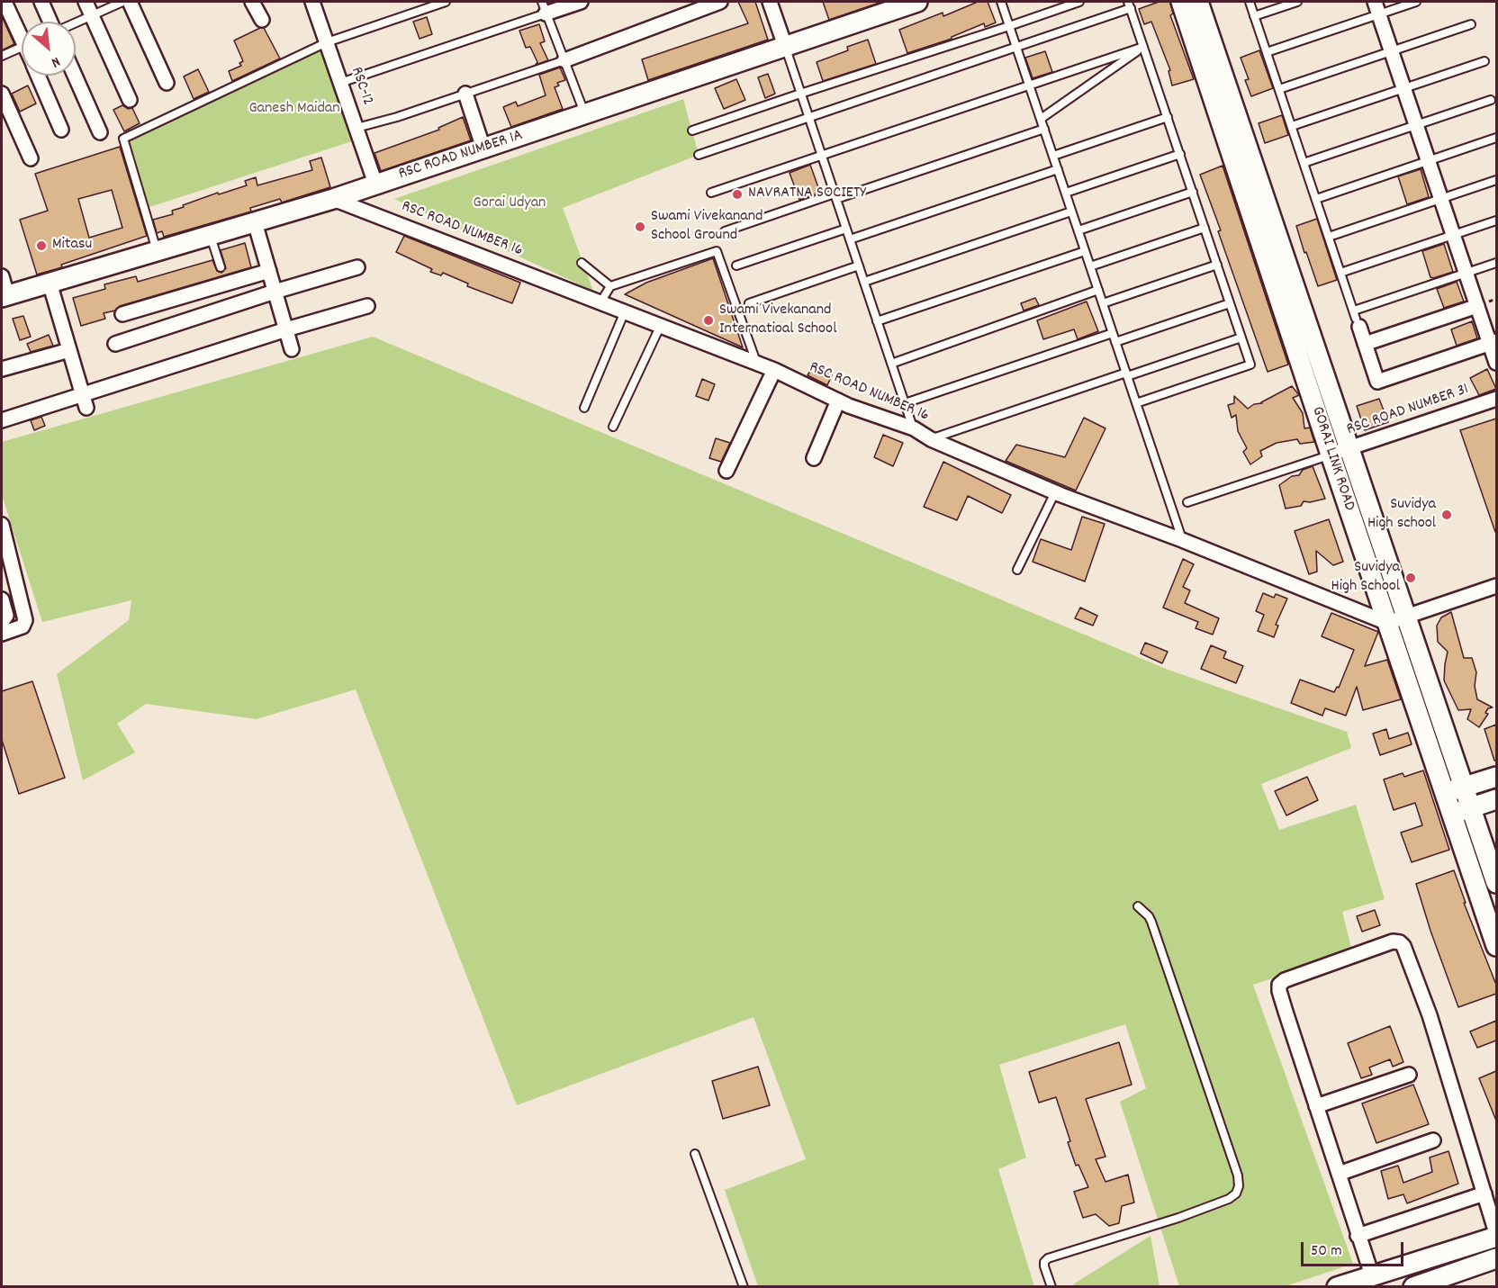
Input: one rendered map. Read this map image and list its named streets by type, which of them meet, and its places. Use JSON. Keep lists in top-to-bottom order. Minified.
{"streets":{"main road":["RSC ROAD NUMBER 1A","GORAI LINK ROAD"],"street":["RSC-12","RSC ROAD NUMBER 16","RSC ROAD NUMBER 31"]},"crossings":[["RSC-12","RSC ROAD NUMBER 1A"],["RSC ROAD NUMBER 1A","RSC ROAD NUMBER 16"],["RSC ROAD NUMBER 16","GORAI LINK ROAD"],["RSC ROAD NUMBER 31","GORAI LINK ROAD"]],"parks":["Ganesh Maidan","Gorai Udyan"],"places":["NAVRATNA SOCIETY","Swami Vivekanand School Ground","Mitasu","Swami Vivekanand Internatioal School","Suvidya High school","Suvidya High School"],"scale_bar":"50 m","north":"bottom right"}
